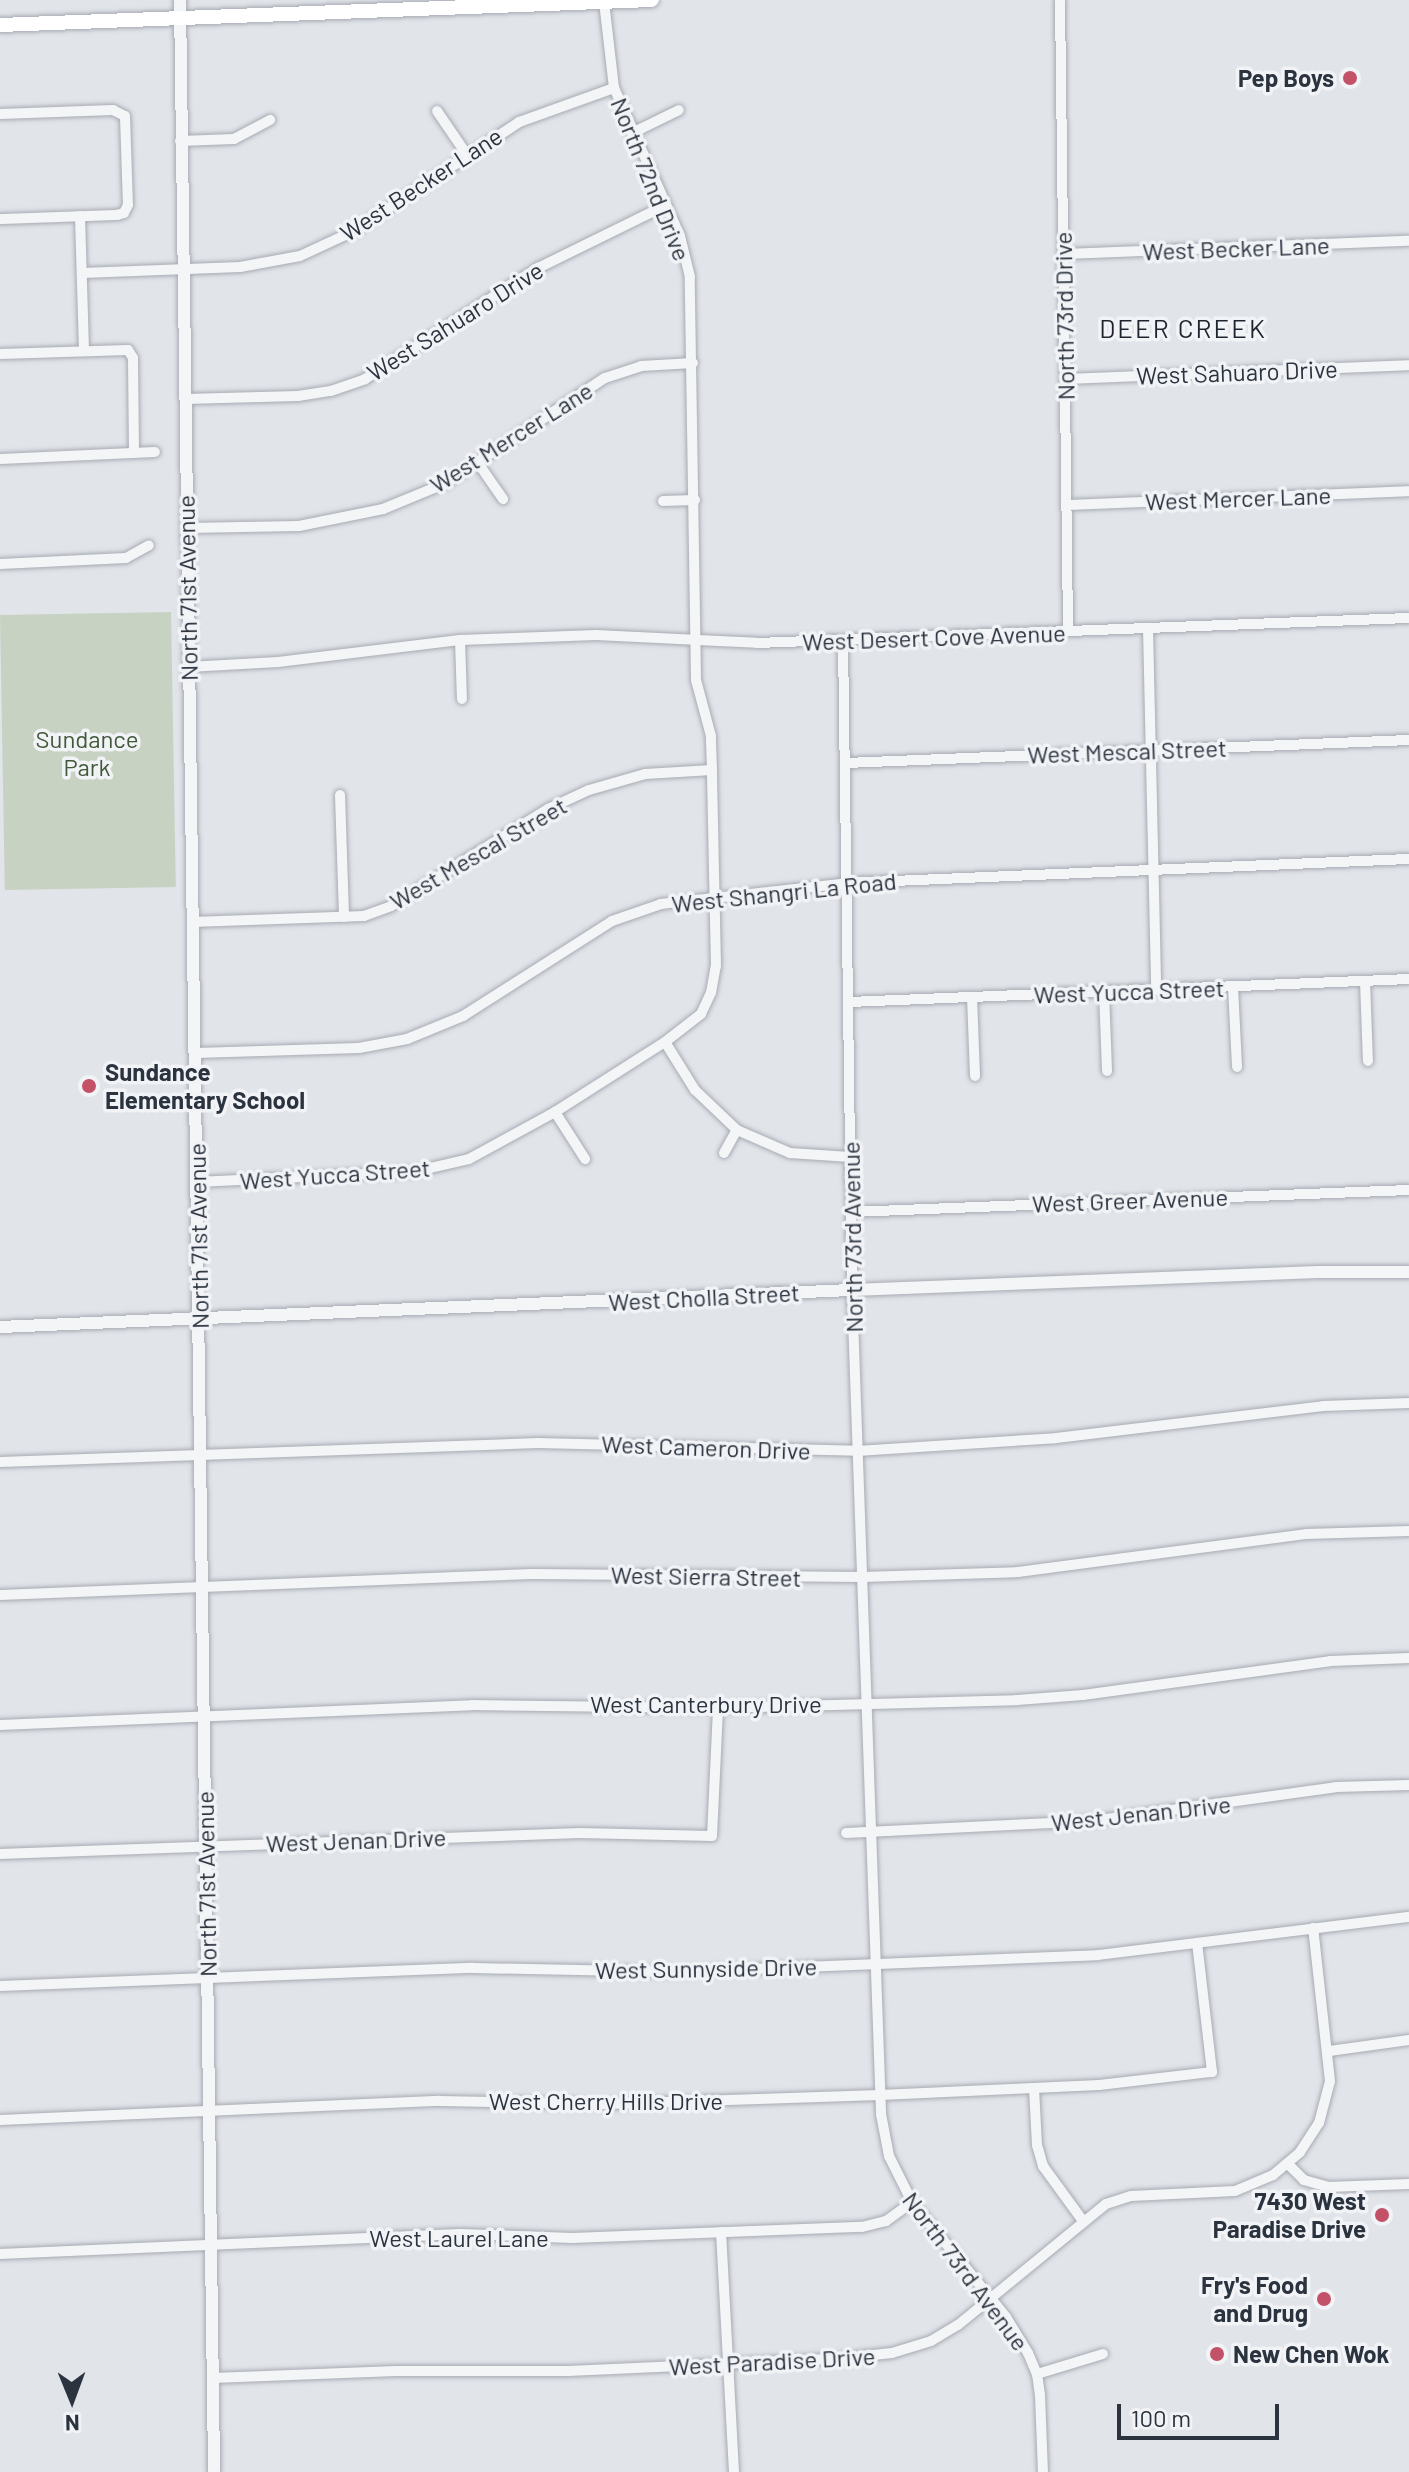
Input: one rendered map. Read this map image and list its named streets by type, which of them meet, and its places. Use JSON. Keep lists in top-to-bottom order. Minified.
{"streets":{"street":["North 72nd Drive","West Becker Lane","North 73rd Drive","West Sahuaro Drive","West Mercer Lane","North 71st Avenue","West Desert Cove Avenue","West Mescal Street","West Shangri La Road","West Yucca Street","West Greer Avenue","North 73rd Avenue","West Cholla Street","West Cameron Drive","West Sierra Street","West Canterbury Drive","West Jenan Drive","West Sunnyside Drive","West Cherry Hills Drive","West Laurel Lane","West Paradise Drive"]},"crossings":[["North 72nd Drive","West Becker Lane"],["North 72nd Drive","West Sahuaro Drive"],["North 72nd Drive","West Mercer Lane"],["North 72nd Drive","West Desert Cove Avenue"],["North 72nd Drive","West Mescal Street"],["North 72nd Drive","West Shangri La Road"],["North 72nd Drive","West Yucca Street"],["West Becker Lane","North 73rd Drive"],["West Becker Lane","North 71st Avenue"],["North 73rd Drive","West Sahuaro Drive"],["North 73rd Drive","West Mercer Lane"],["North 73rd Drive","West Desert Cove Avenue"],["West Sahuaro Drive","North 71st Avenue"],["West Mercer Lane","North 71st Avenue"],["North 71st Avenue","West Desert Cove Avenue"],["North 71st Avenue","West Mescal Street"],["North 71st Avenue","West Shangri La Road"],["North 71st Avenue","West Yucca Street"],["North 71st Avenue","West Cholla Street"],["North 71st Avenue","West Cameron Drive"],["North 71st Avenue","West Sierra Street"],["North 71st Avenue","West Canterbury Drive"],["North 71st Avenue","West Jenan Drive"],["North 71st Avenue","West Sunnyside Drive"],["North 71st Avenue","West Cherry Hills Drive"],["North 71st Avenue","West Laurel Lane"],["North 71st Avenue","West Paradise Drive"],["West Desert Cove Avenue","North 73rd Avenue"],["West Mescal Street","North 73rd Avenue"],["West Shangri La Road","North 73rd Avenue"],["West Yucca Street","North 73rd Avenue"],["West Greer Avenue","North 73rd Avenue"],["North 73rd Avenue","West Cholla Street"],["North 73rd Avenue","West Cameron Drive"],["North 73rd Avenue","West Sierra Street"],["North 73rd Avenue","West Canterbury Drive"],["North 73rd Avenue","West Jenan Drive"],["North 73rd Avenue","West Sunnyside Drive"],["North 73rd Avenue","West Cherry Hills Drive"],["North 73rd Avenue","West Laurel Lane"],["North 73rd Avenue","West Paradise Drive"],["West Canterbury Drive","West Jenan Drive"],["West Sunnyside Drive","West Cherry Hills Drive"],["West Sunnyside Drive","West Paradise Drive"]],"districts":["DEER CREEK"],"parks":["Sundance Park"],"places":["Pep Boys","Sundance Elementary School","7430 West Paradise Drive","Fry's Food and Drug","New Chen Wok"],"scale_bar":"100 m","north":"bottom"}
